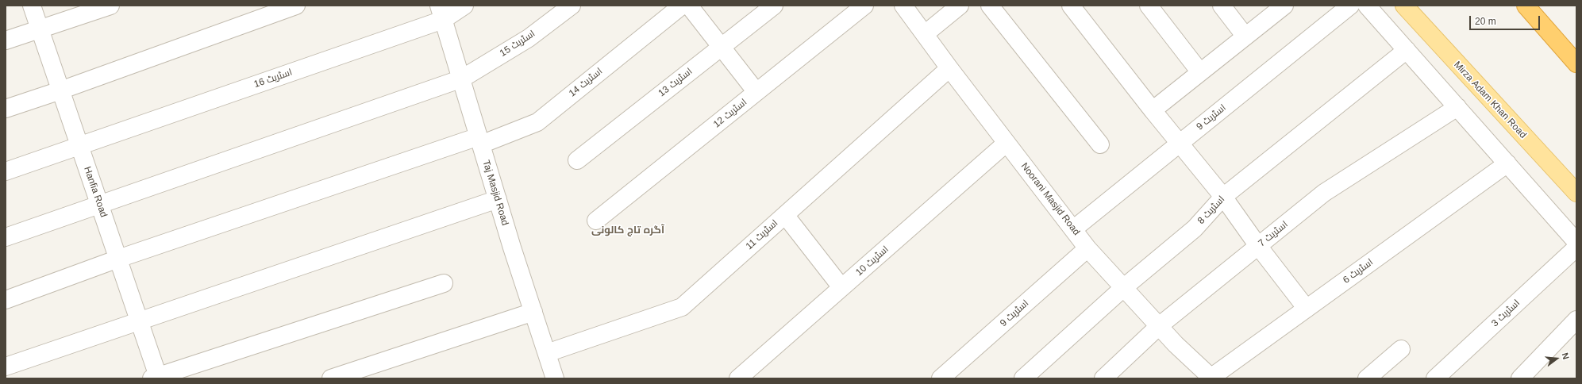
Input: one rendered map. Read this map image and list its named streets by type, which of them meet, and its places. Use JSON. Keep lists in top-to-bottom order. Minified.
{"streets":{"main road":["Mirza Adam Khan Road"],"street":["اسٹریٹ 15","اسٹریٹ 16","اسٹریٹ 14","اسٹریٹ 13","اسٹریٹ 12","اسٹریٹ 9","Hanfia Road","Taj Masjid Road","Noorani Masjid Road","اسٹریٹ 8","اسٹریٹ 7","اسٹریٹ 11","اسٹریٹ 10","اسٹریٹ 6","اسٹریٹ 3"]},"crossings":[["اسٹریٹ 15","Hanfia Road"],["اسٹریٹ 15","Taj Masjid Road"],["اسٹریٹ 16","Hanfia Road"],["اسٹریٹ 16","Taj Masjid Road"],["اسٹریٹ 14","Hanfia Road"],["اسٹریٹ 14","Taj Masjid Road"],["اسٹریٹ 9","Noorani Masjid Road"],["Taj Masjid Road","اسٹریٹ 11"],["Noorani Masjid Road","اسٹریٹ 8"],["Noorani Masjid Road","اسٹریٹ 7"],["Noorani Masjid Road","اسٹریٹ 11"],["Noorani Masjid Road","اسٹریٹ 10"],["Noorani Masjid Road","اسٹریٹ 6"]],"districts":["آگرہ تاج کالونی"],"scale_bar":"20 m","north":"right"}
